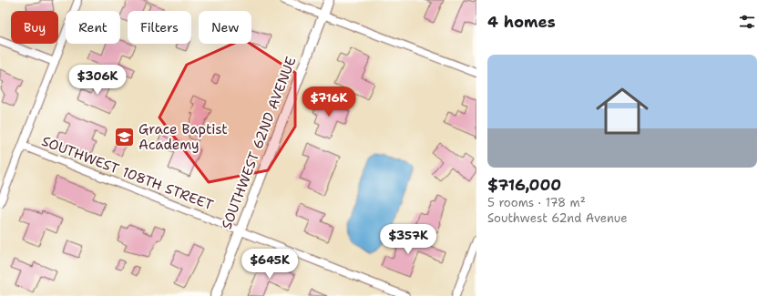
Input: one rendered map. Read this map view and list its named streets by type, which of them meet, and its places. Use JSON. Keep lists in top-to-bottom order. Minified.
{"streets":{"street":["SOUTHWEST 62ND AVENUE","SOUTHWEST 108TH STREET"]},"crossings":[["SOUTHWEST 62ND AVENUE","SOUTHWEST 108TH STREET"]],"places":{"school or university":["Grace Baptist Academy"]},"page":{"heading":"4 homes","chip":["Buy","Rent","Filters","New"],"list":[{"name":"$716,000","note":"5 rooms · 178 m² · Southwest 62nd Avenue"}],"price":["$306K","$716K","$357K","$645K"]}}
